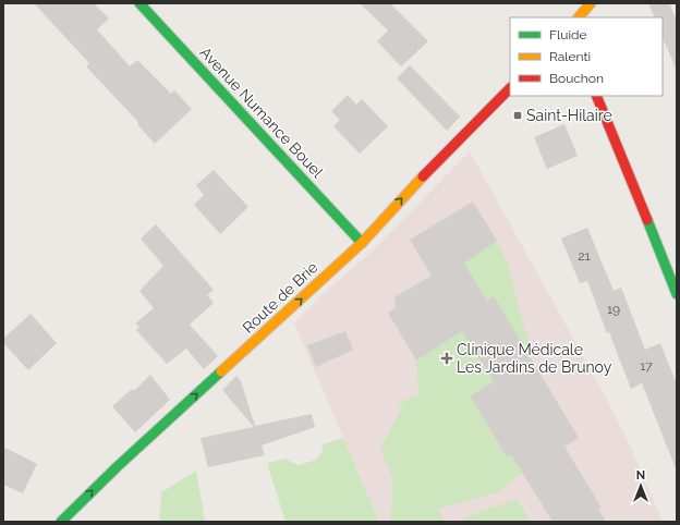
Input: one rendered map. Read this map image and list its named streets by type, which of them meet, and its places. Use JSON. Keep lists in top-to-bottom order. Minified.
{"streets":{"street":["Avenue Numance Bouel","Route de Brie"]},"crossings":[["Avenue Numance Bouel","Route de Brie"]],"one_way":["Route de Brie"],"places":{"transit":["Saint-Hilaire"],"health":["Clinique Médicale Les Jardins de Brunoy"]},"house_numbers":["21","19","17"],"legend":["Fluide","Ralenti","Bouchon"],"north":"top"}
